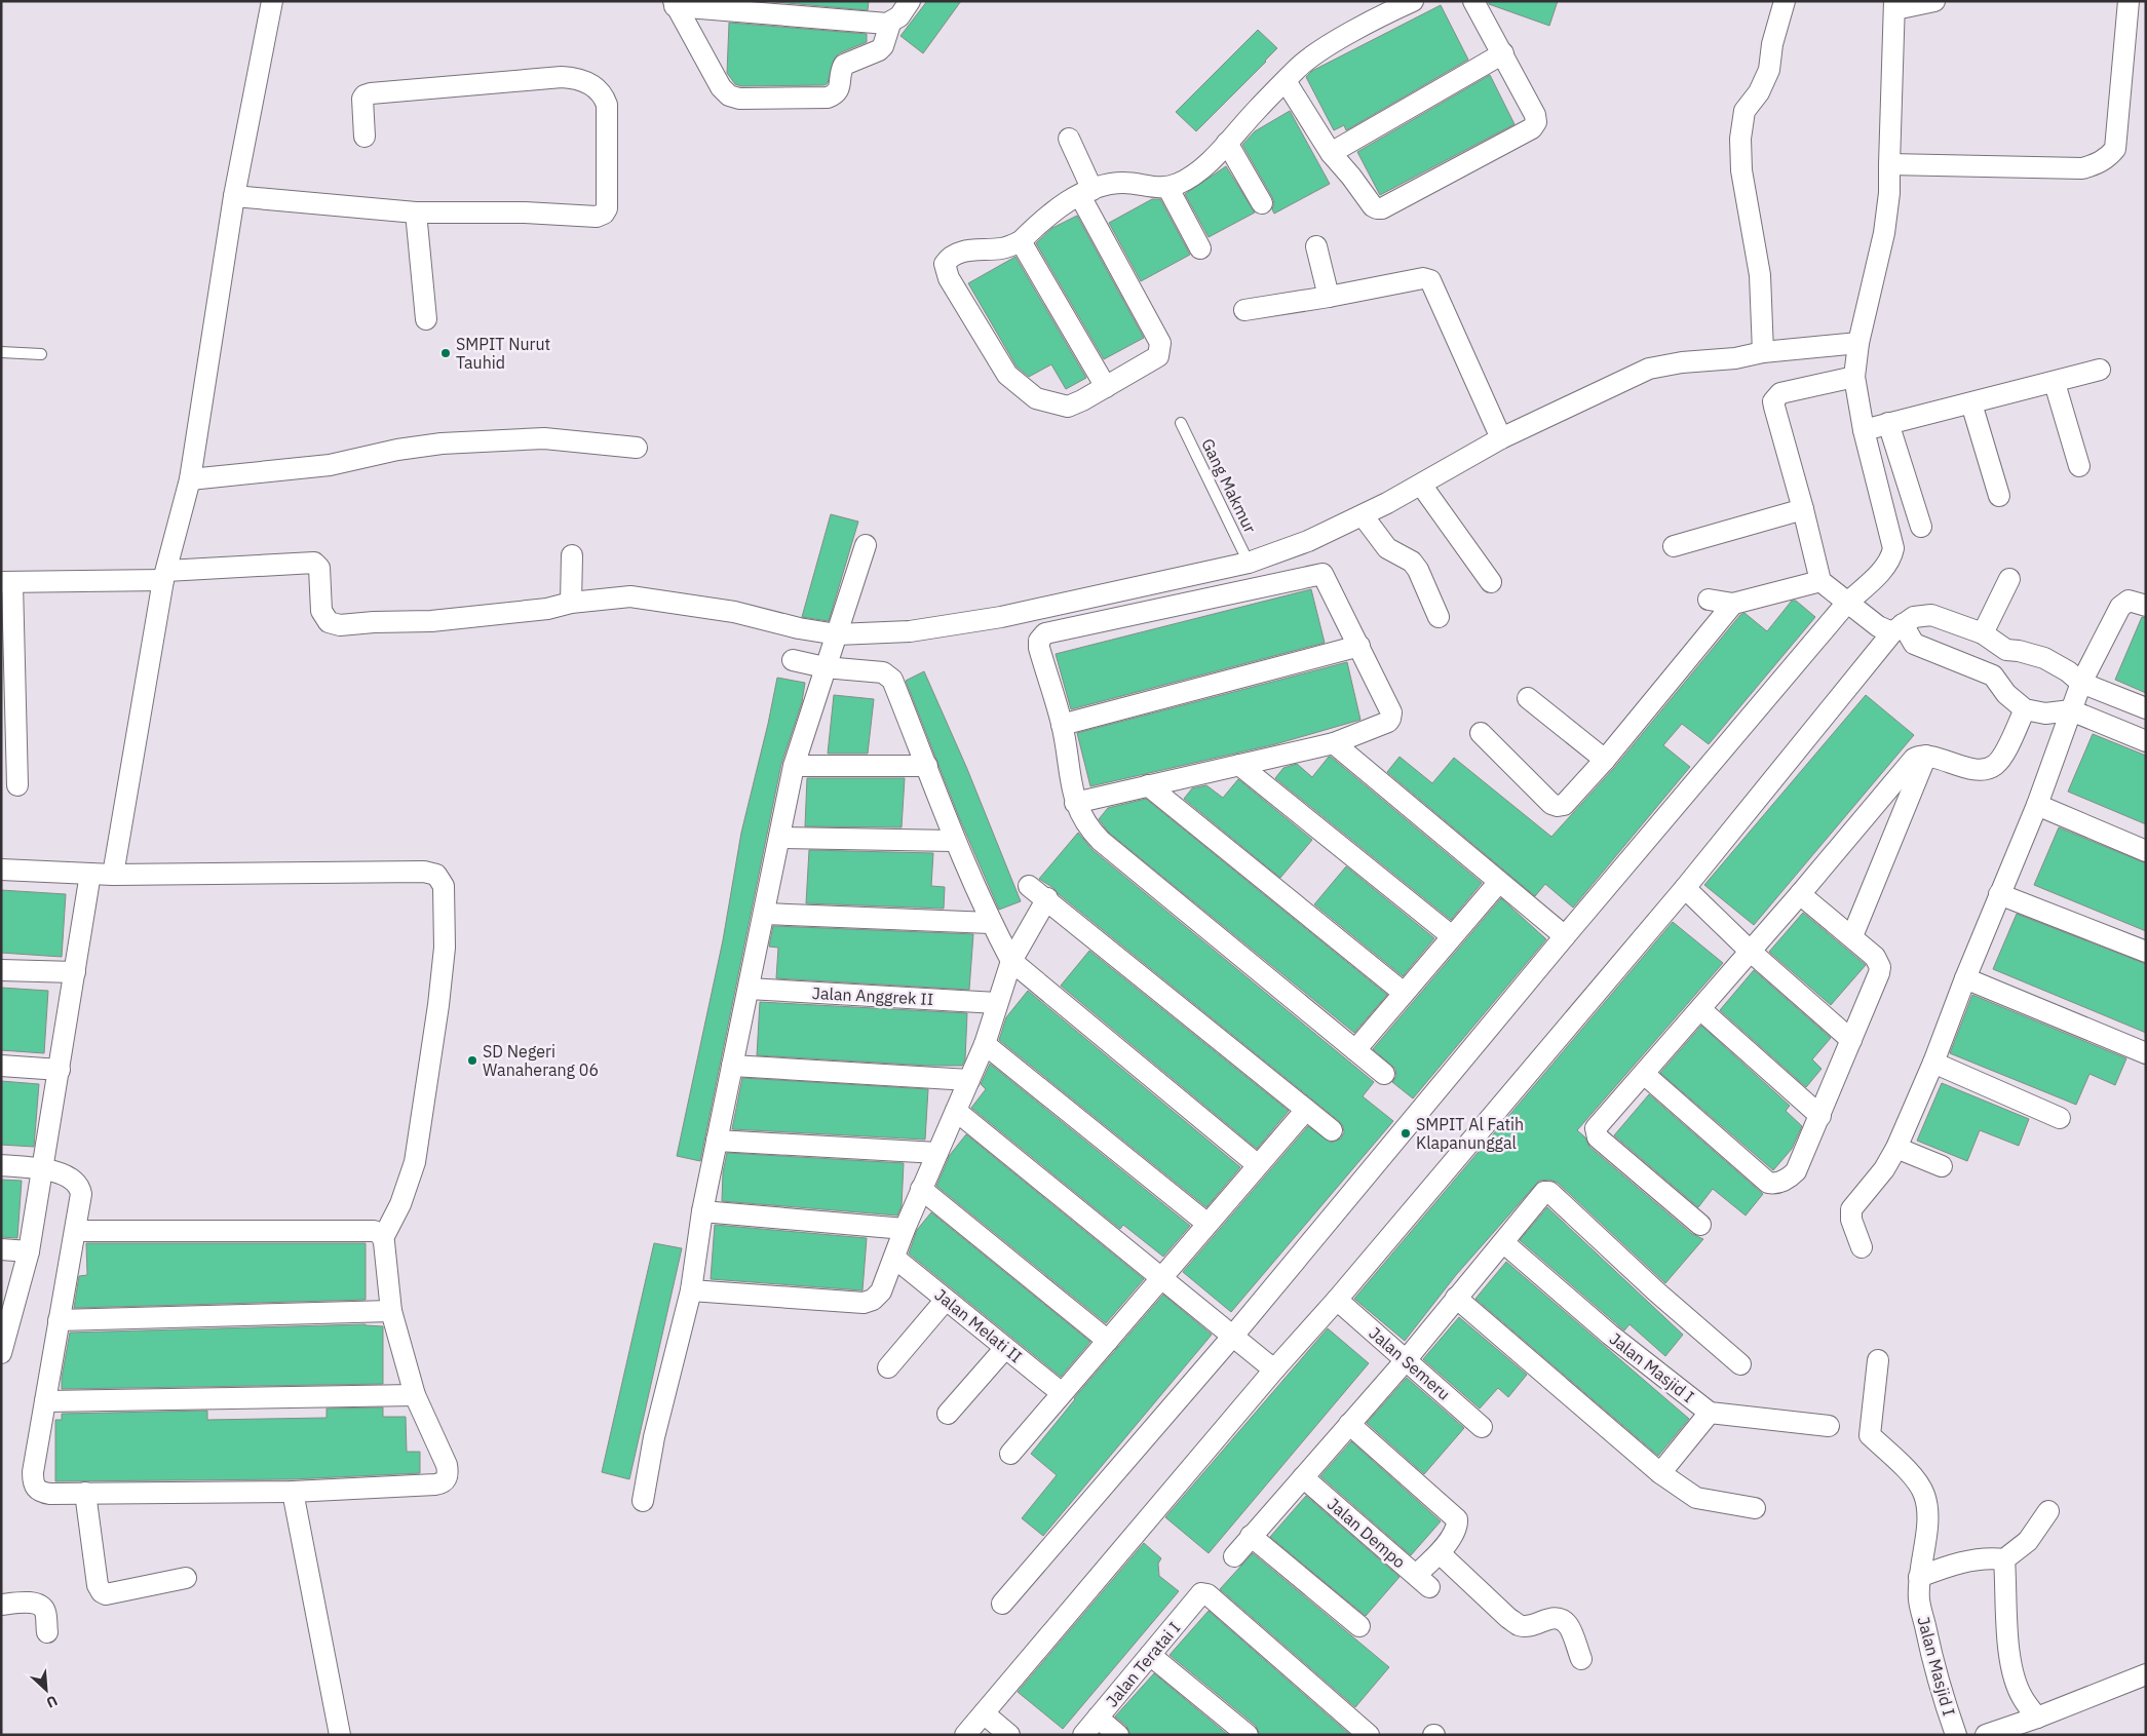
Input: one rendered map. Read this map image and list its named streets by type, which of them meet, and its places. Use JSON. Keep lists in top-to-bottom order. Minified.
{"streets":{"street":["Jalan Anggrek II","Jalan Melati II","Jalan Semeru","Jalan Masjid I","Jalan Dempo","Jalan Teratai I"],"lane":["Gang Makmur"]},"places":["SMPIT Nurut Tauhid","SD Negeri Wanaherang 06","SMPIT Al Fatih Klapanunggal"],"north":"bottom right"}
